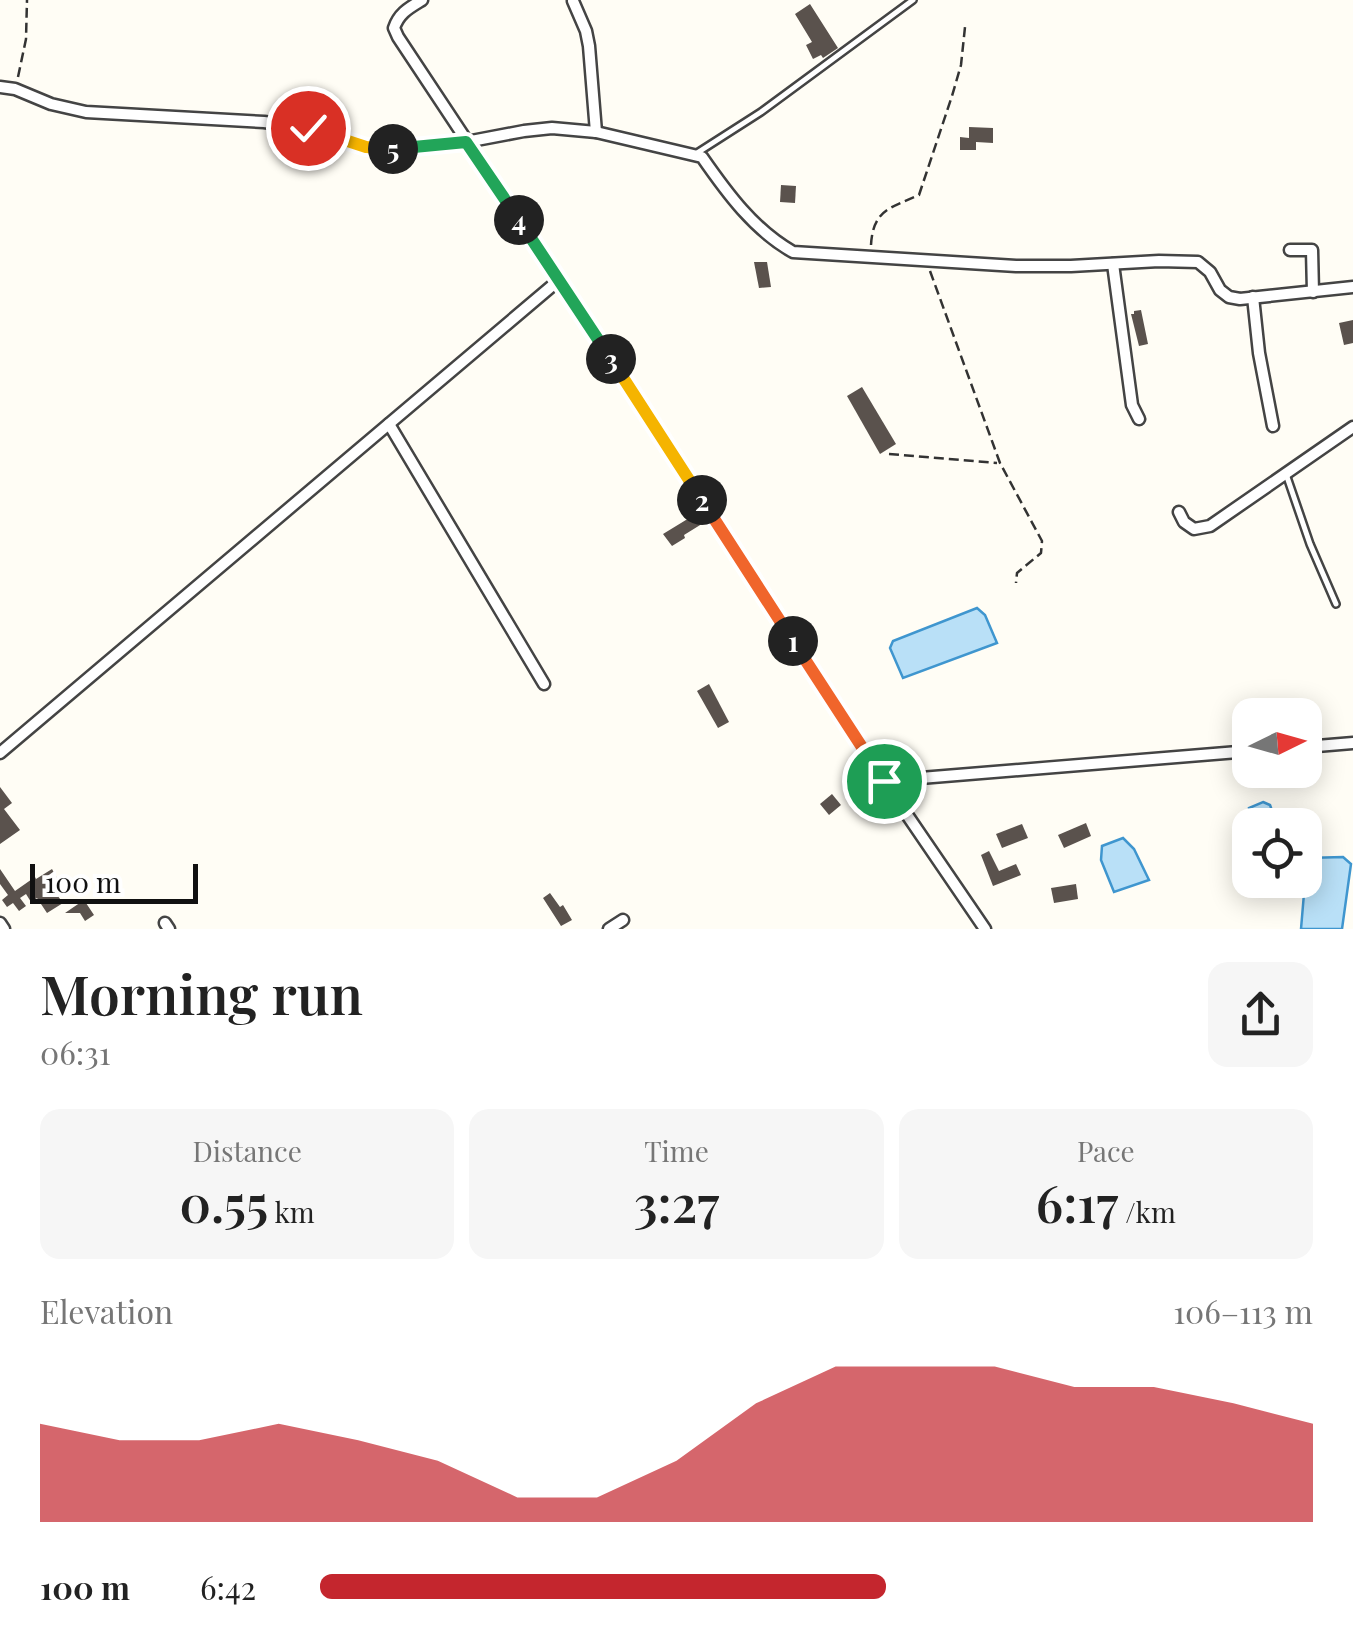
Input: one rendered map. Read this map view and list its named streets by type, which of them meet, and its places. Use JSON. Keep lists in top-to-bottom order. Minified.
{"scale_bar":"100 m","north":"right","page":{"pins":["5","4","3","2","1"],"scale":"100 m","heading":["Morning run","06:31"],"stats":[["Distance","0.55 km"],["Time","3:27"],["Pace","6:17 /km"]],"chart":["Elevation","106–113 m"],"list":[{"name":"100 m","note":"6:42"}]}}
